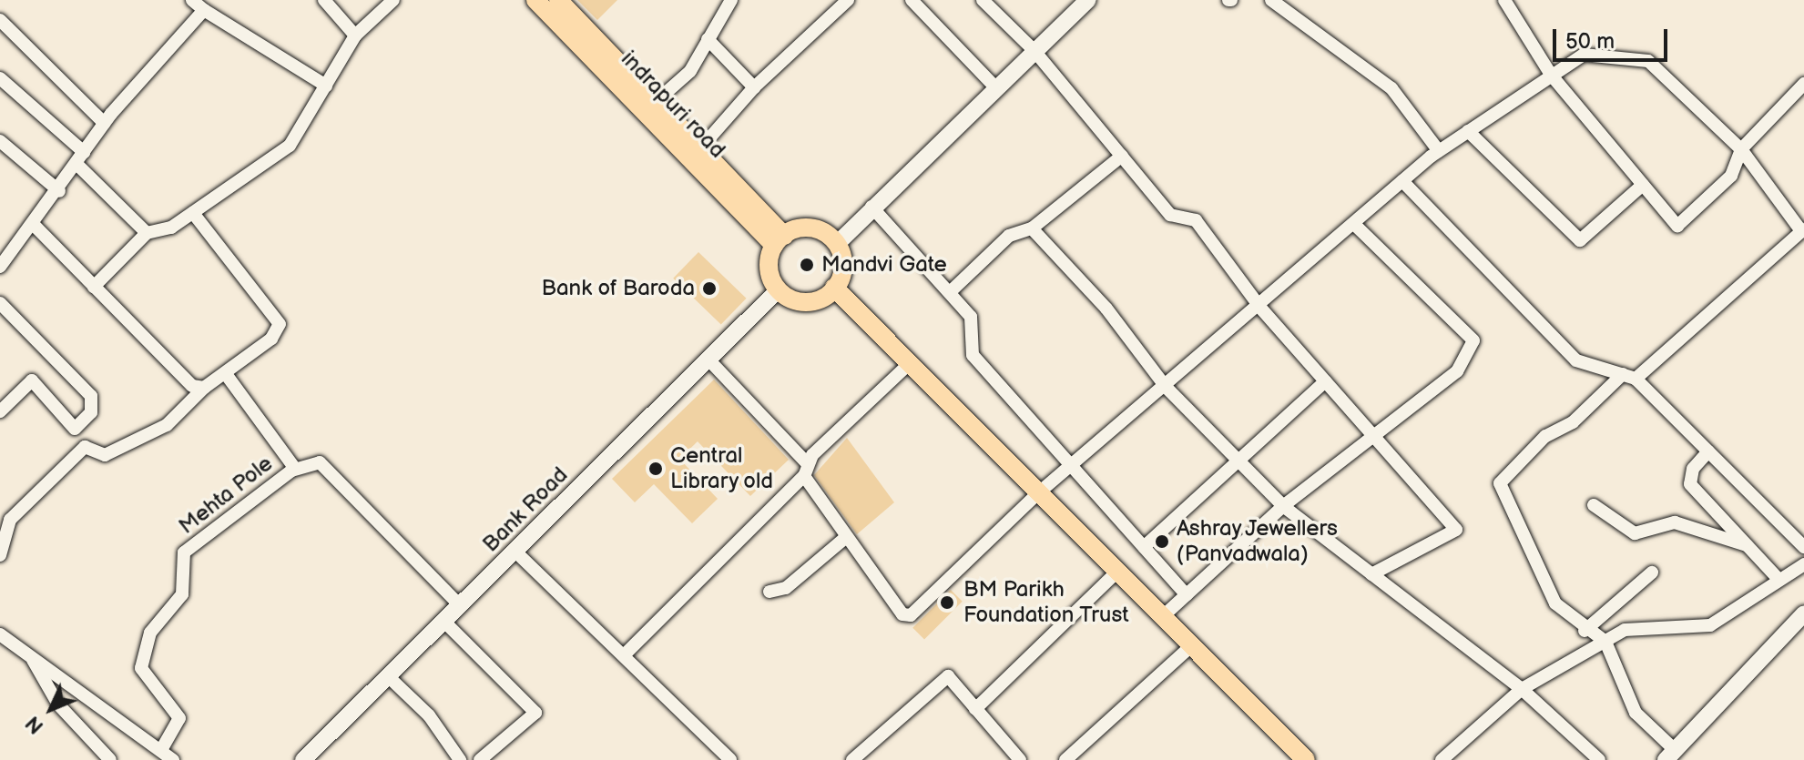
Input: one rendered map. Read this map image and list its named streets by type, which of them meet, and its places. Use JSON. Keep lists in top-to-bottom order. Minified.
{"streets":{"main road":["indrapuri road","Bank Road"],"street":["Mehta Pole"]},"crossings":[["indrapuri road","Bank Road"],["Mehta Pole","Bank Road"]],"places":["Mandvi Gate","Bank of Baroda","Central Library old","Ashray Jewellers (Panvadwala)","BM Parikh Foundation Trust"],"scale_bar":"50 m","north":"bottom left"}
